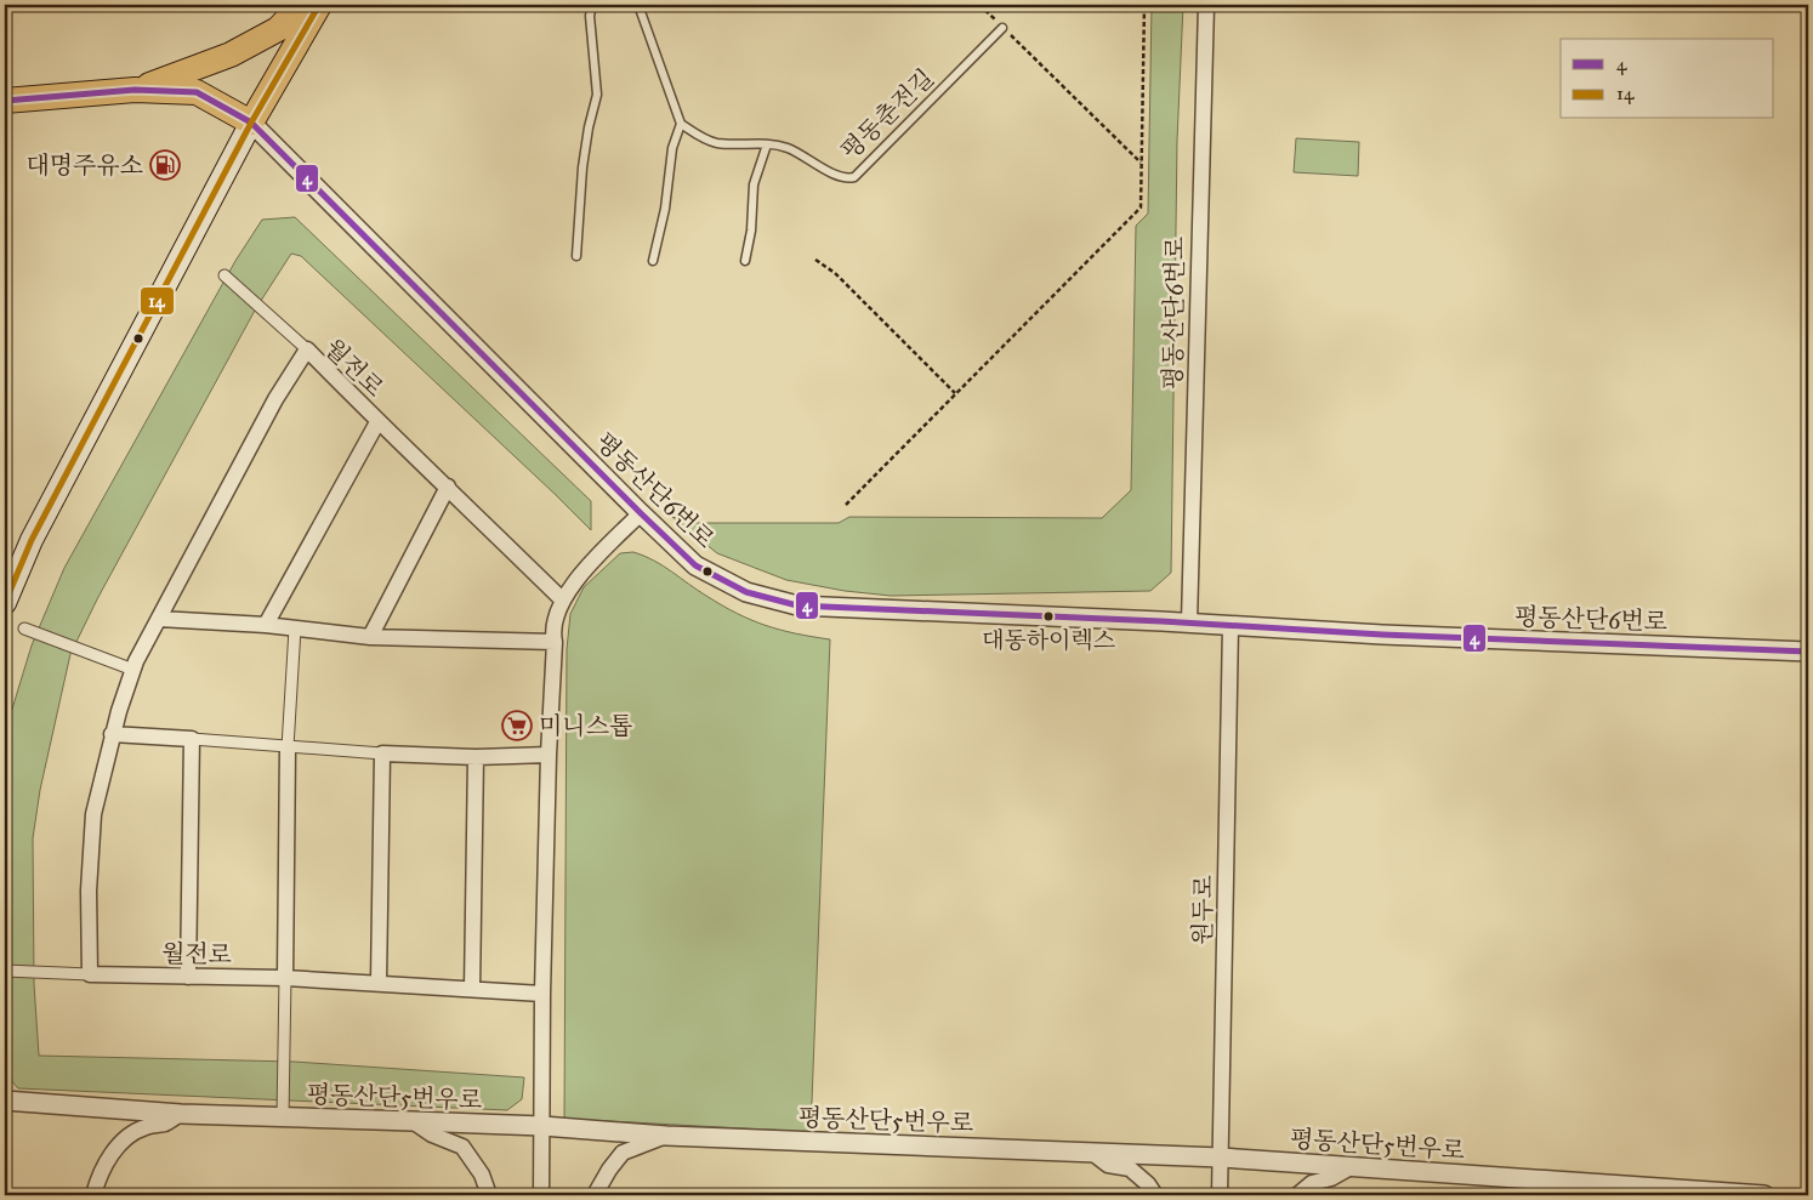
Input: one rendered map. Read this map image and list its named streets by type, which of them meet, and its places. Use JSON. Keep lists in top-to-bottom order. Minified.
{"streets":{"street":["평동산단6번로","월전로","원두로","평동산단5번우로"],"lane":["평동춘전길"]},"crossings":[["평동산단6번로","원두로"],["원두로","평동산단5번우로"]],"places":{"fuel station":["대명주유소"],"other":["대동하이렉스"],"supermarket":["미니스톱"]},"lines":["transit line 14","transit line 4"],"legend":["4","14"]}
